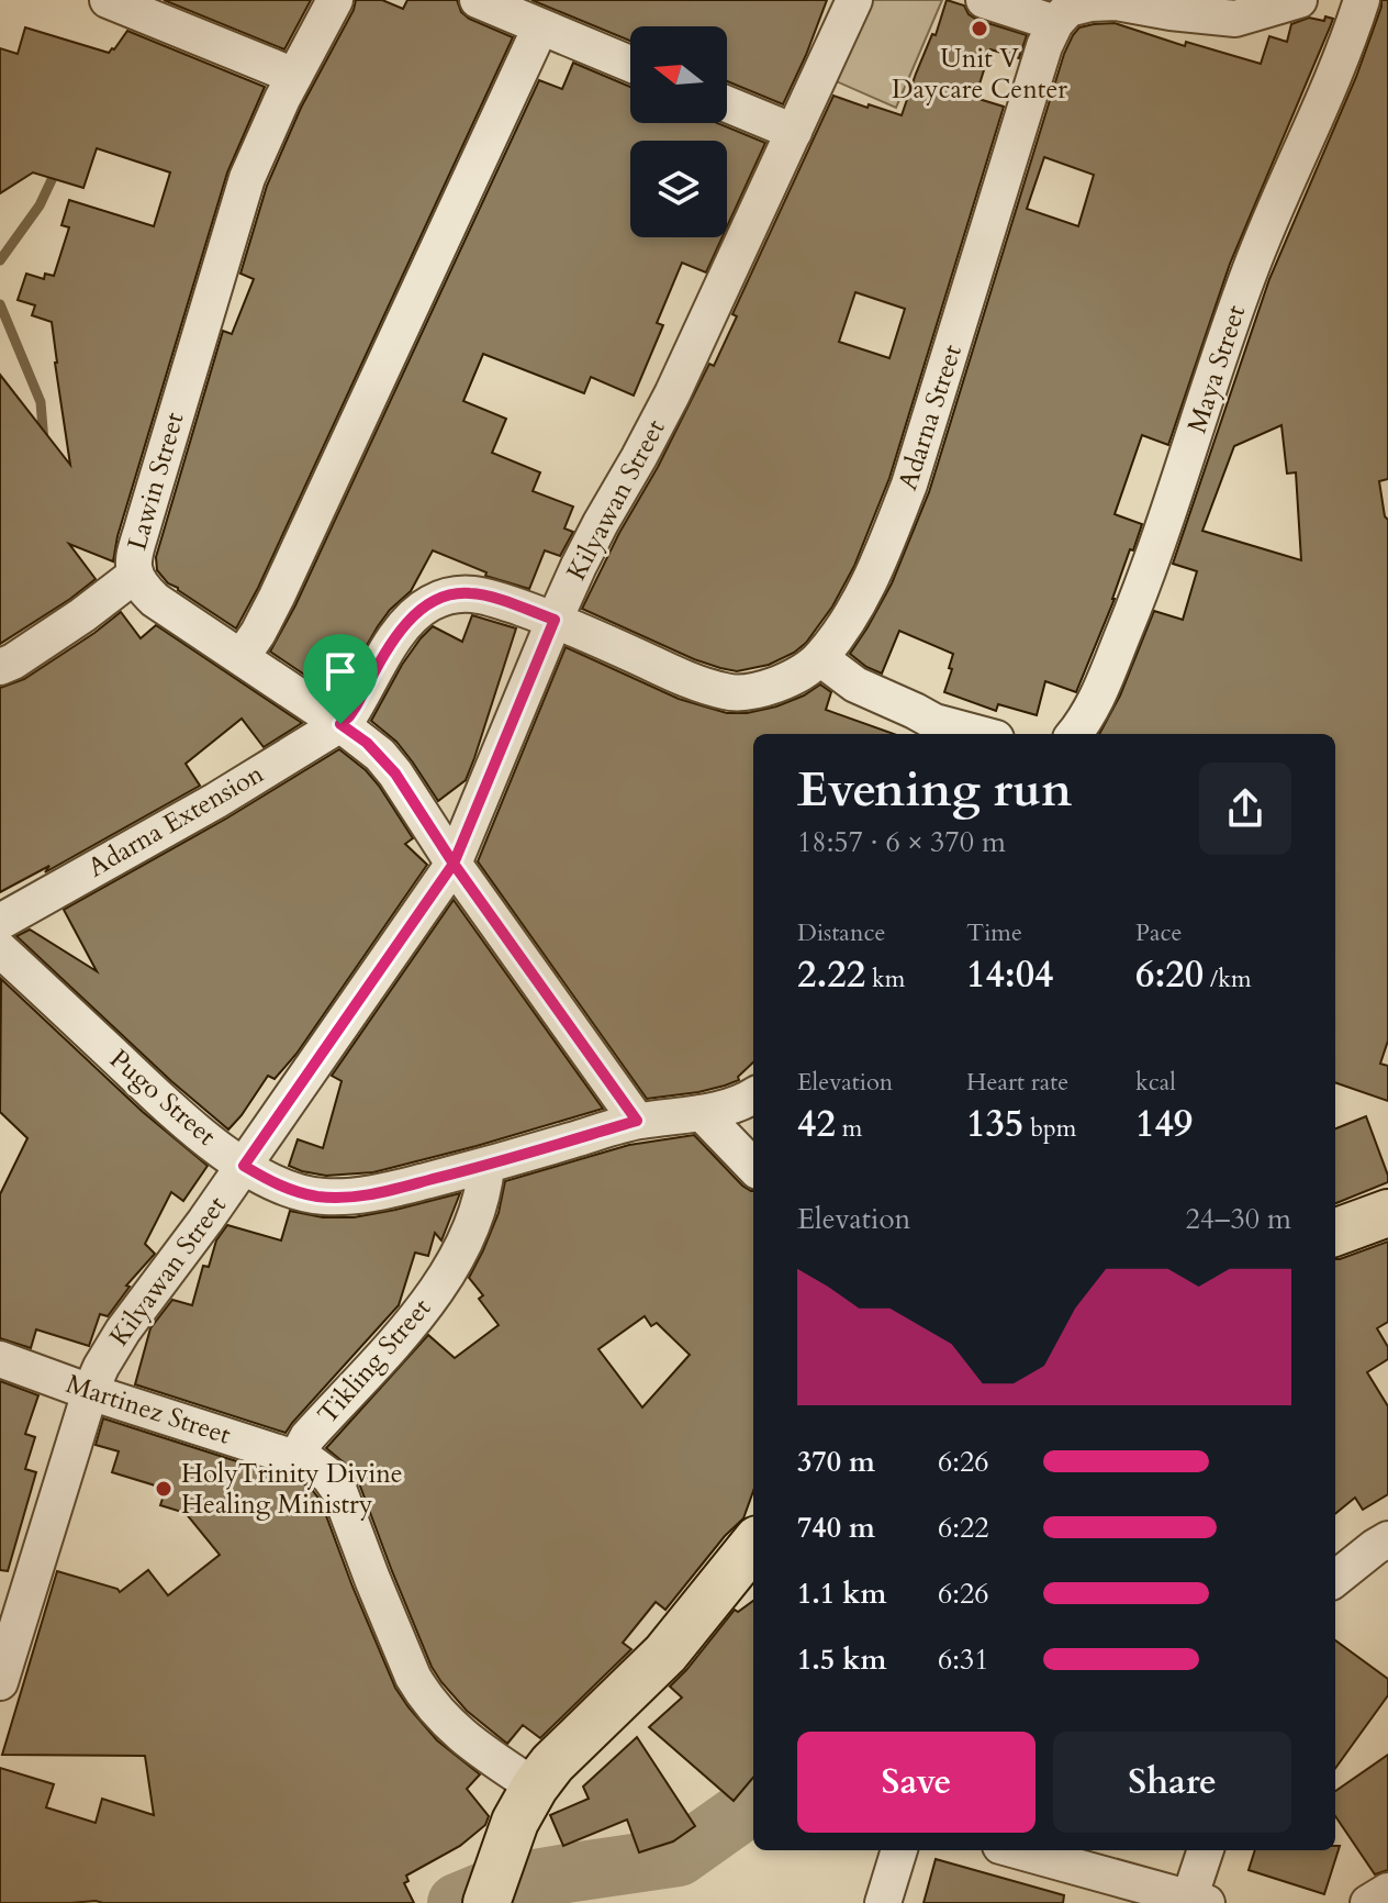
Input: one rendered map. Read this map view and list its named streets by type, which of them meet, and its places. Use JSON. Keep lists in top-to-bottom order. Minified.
{"streets":{"street":["Maya Street","Adarna Street","Lawin Street","Kilyawan Street","Adarna Extension","Pugo Street","Tikling Street","Martinez Street"]},"crossings":[["Adarna Street","Kilyawan Street"],["Adarna Street","Adarna Extension"],["Lawin Street","Kilyawan Street"],["Lawin Street","Adarna Extension"],["Lawin Street","Pugo Street"],["Kilyawan Street","Pugo Street"],["Kilyawan Street","Martinez Street"],["Pugo Street","Tikling Street"],["Tikling Street","Martinez Street"]],"places":["Unit V Daycare Center","HolyTrinity Divine Healing Ministry"],"north":"left","page":{"heading":["Evening run","18:57 · 6 × 370 m"],"stats":[["Distance","2.22 km"],["Time","14:04"],["Pace","6:20 /km"],["Elevation","42 m"],["Heart rate","135 bpm"],["kcal","149"]],"chart":["Elevation","24–30 m"],"list":[{"name":"370 m","note":"6:26"},{"name":"740 m","note":"6:22"},{"name":"1.1 km","note":"6:26"},{"name":"1.5 km","note":"6:31"}],"buttons":["Save","Share"]}}
